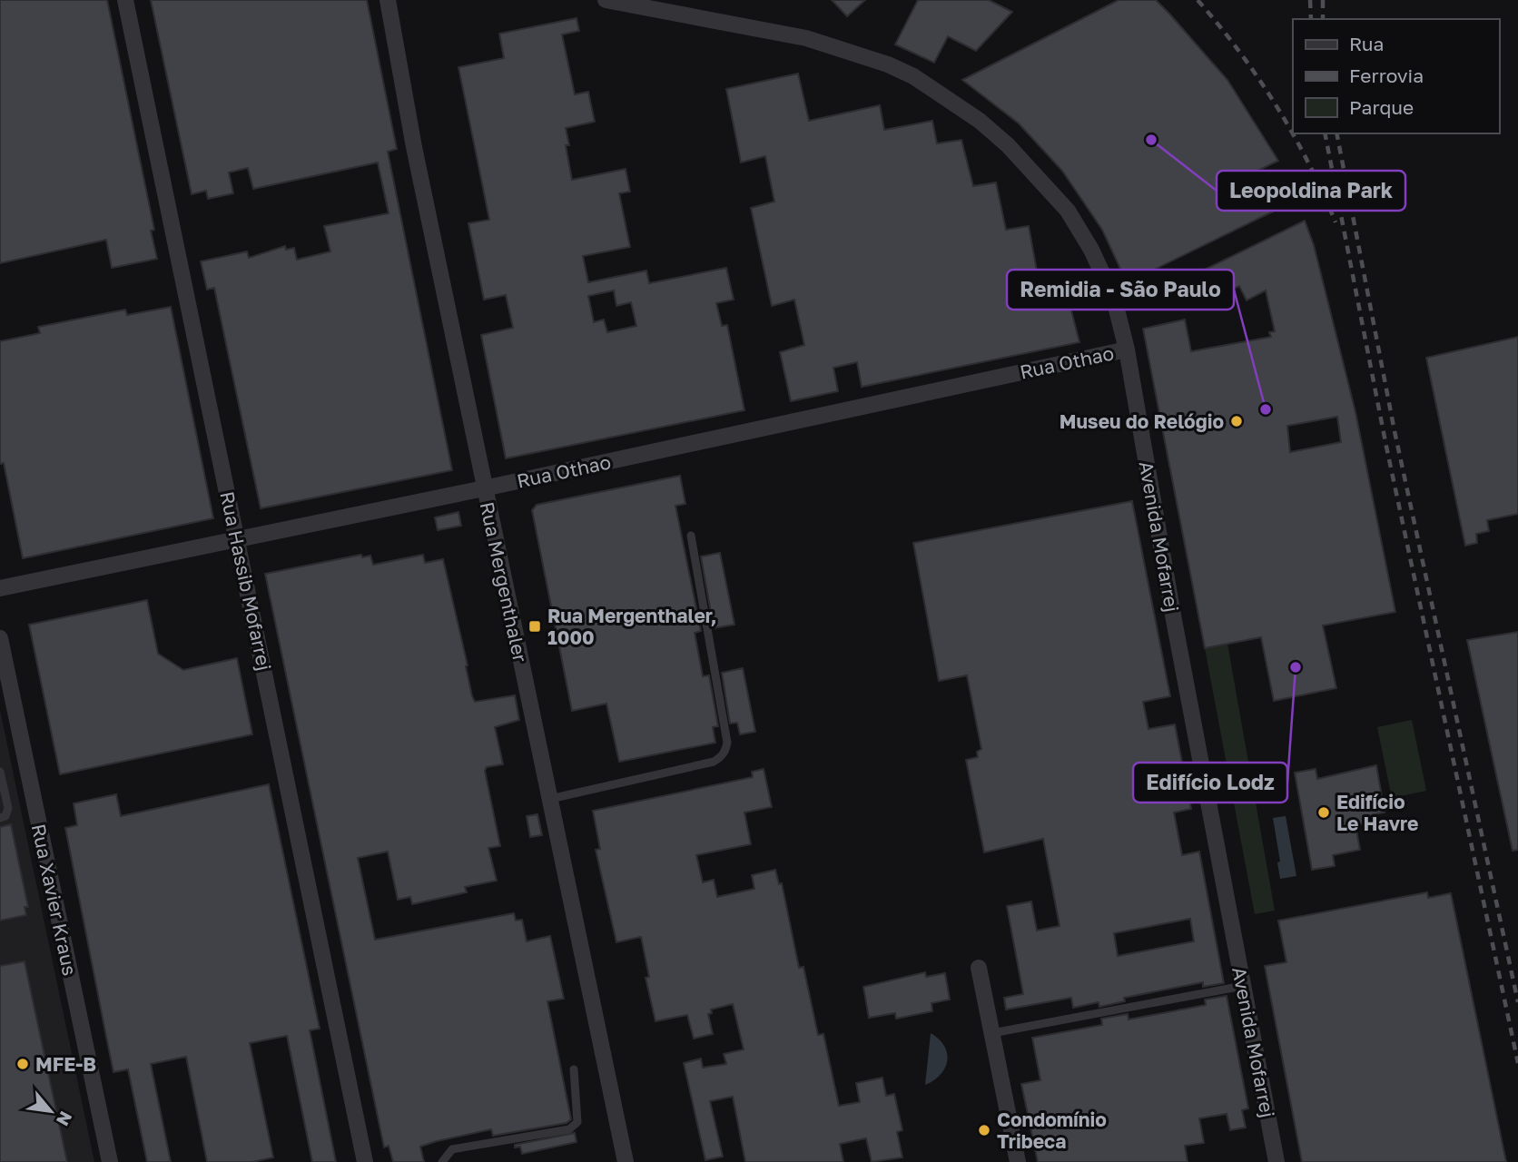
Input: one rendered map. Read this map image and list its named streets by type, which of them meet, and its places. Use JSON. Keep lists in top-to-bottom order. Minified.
{"streets":{"street":["Rua Othao","Avenida Mofarrej","Rua Hassib Mofarrej","Rua Mergenthaler","Rua Xavier Kraus"]},"crossings":[["Rua Othao","Avenida Mofarrej"],["Rua Othao","Rua Hassib Mofarrej"],["Rua Othao","Rua Mergenthaler"]],"places":{"other":["Leopoldina Park","Remidia - São Paulo","Museu do Relógio","Edifício Lodz","Edifício Le Havre","MFE-B","Condomínio Tribeca"],"transit":["Rua Mergenthaler, 1000"]},"legend":["Rua","Ferrovia","Parque"],"north":"bottom right"}
